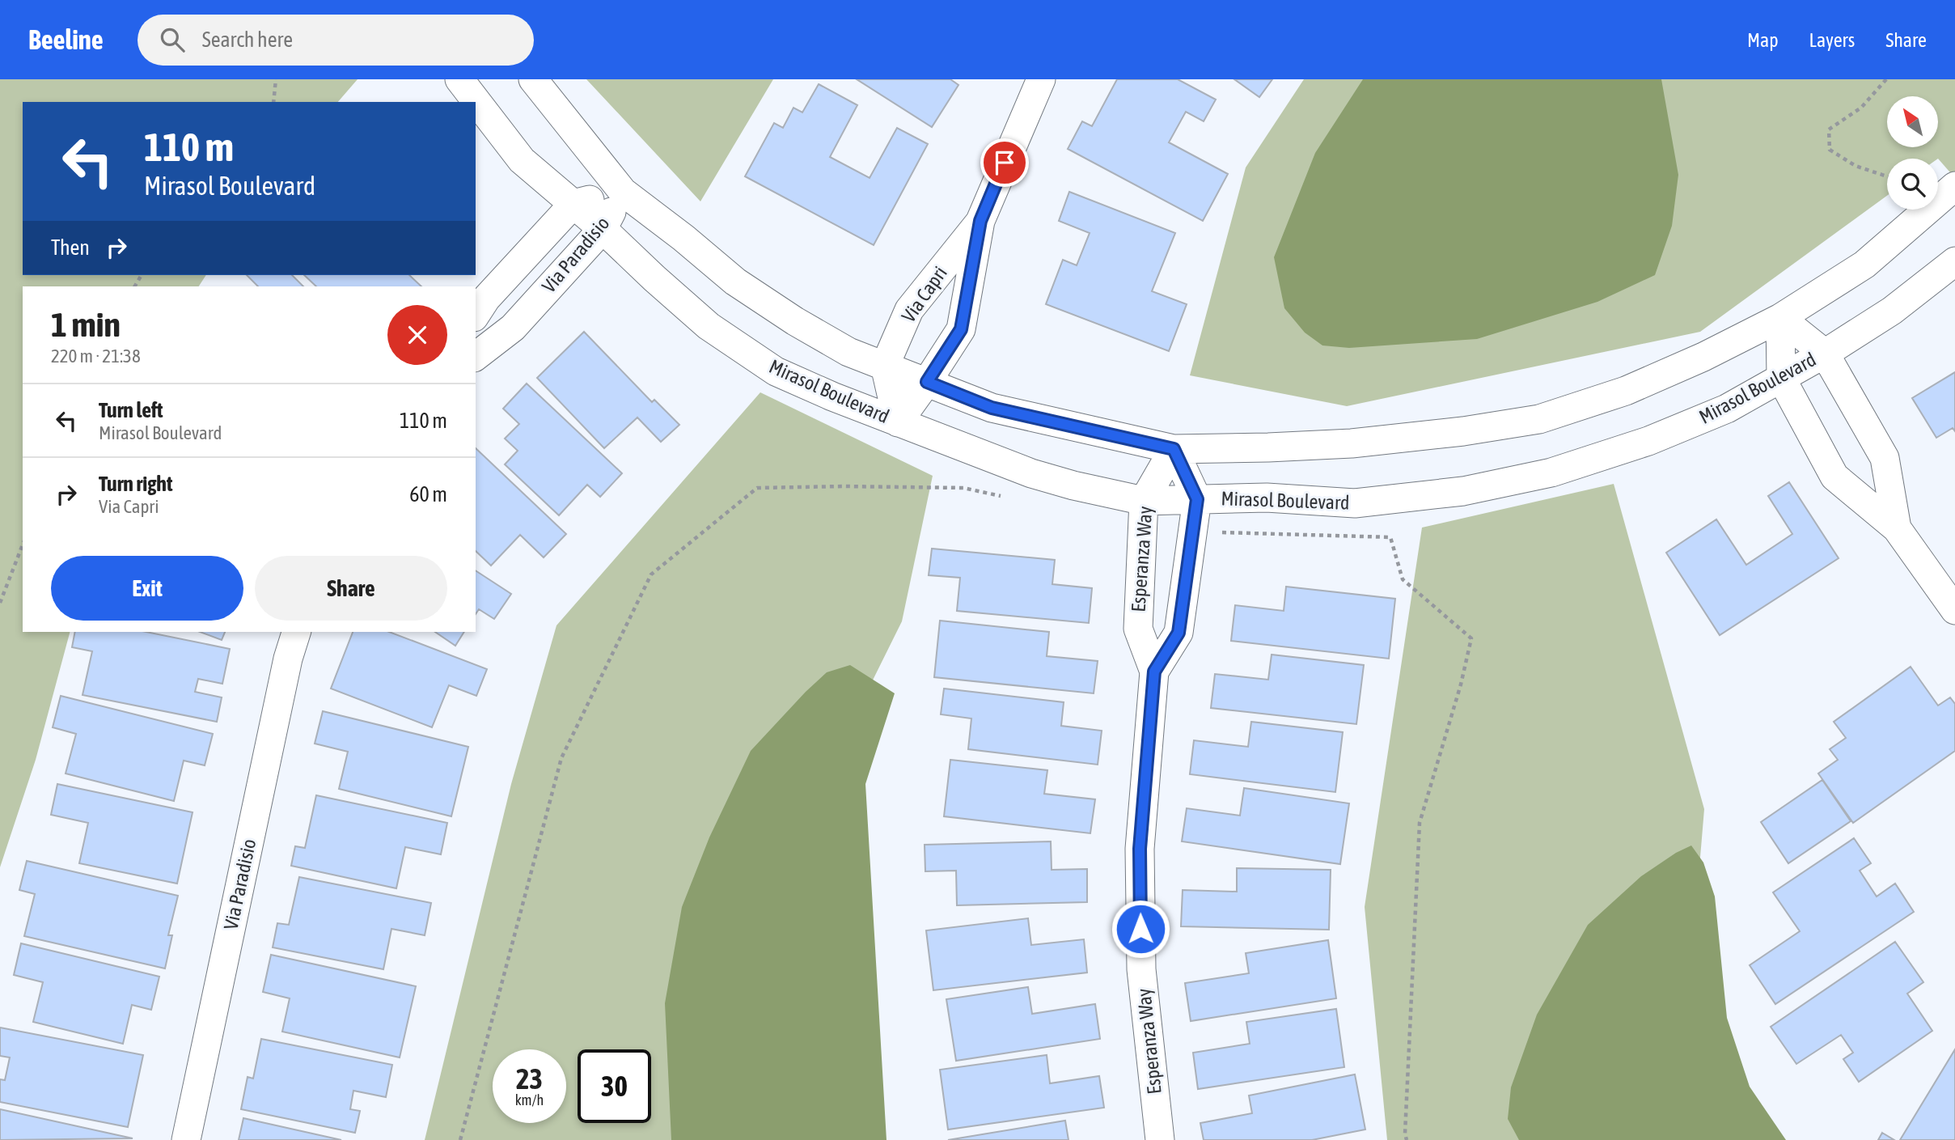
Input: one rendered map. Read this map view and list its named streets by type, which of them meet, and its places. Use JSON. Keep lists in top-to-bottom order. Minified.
{"streets":{"street":["Via Paradisio","Via Capri","Mirasol Boulevard","Esperanza Way"]},"crossings":[["Via Paradisio","Mirasol Boulevard"],["Via Capri","Mirasol Boulevard"],["Mirasol Boulevard","Esperanza Way"]],"north":"top left","page":{"header":"Beeline","search":"Search here","nav":["Map","Layers","Share"],"turn":["110 m","Mirasol Boulevard"],"then":"Then","heading":["1 min","220 m · 21:38"],"list":[{"name":"Turn left","note":"Mirasol Boulevard","value":"110 m"},{"name":"Turn right","note":"Via Capri","value":"60 m"}],"buttons":["Exit","Share"],"speed":"23 km/h","limit":"30"}}
